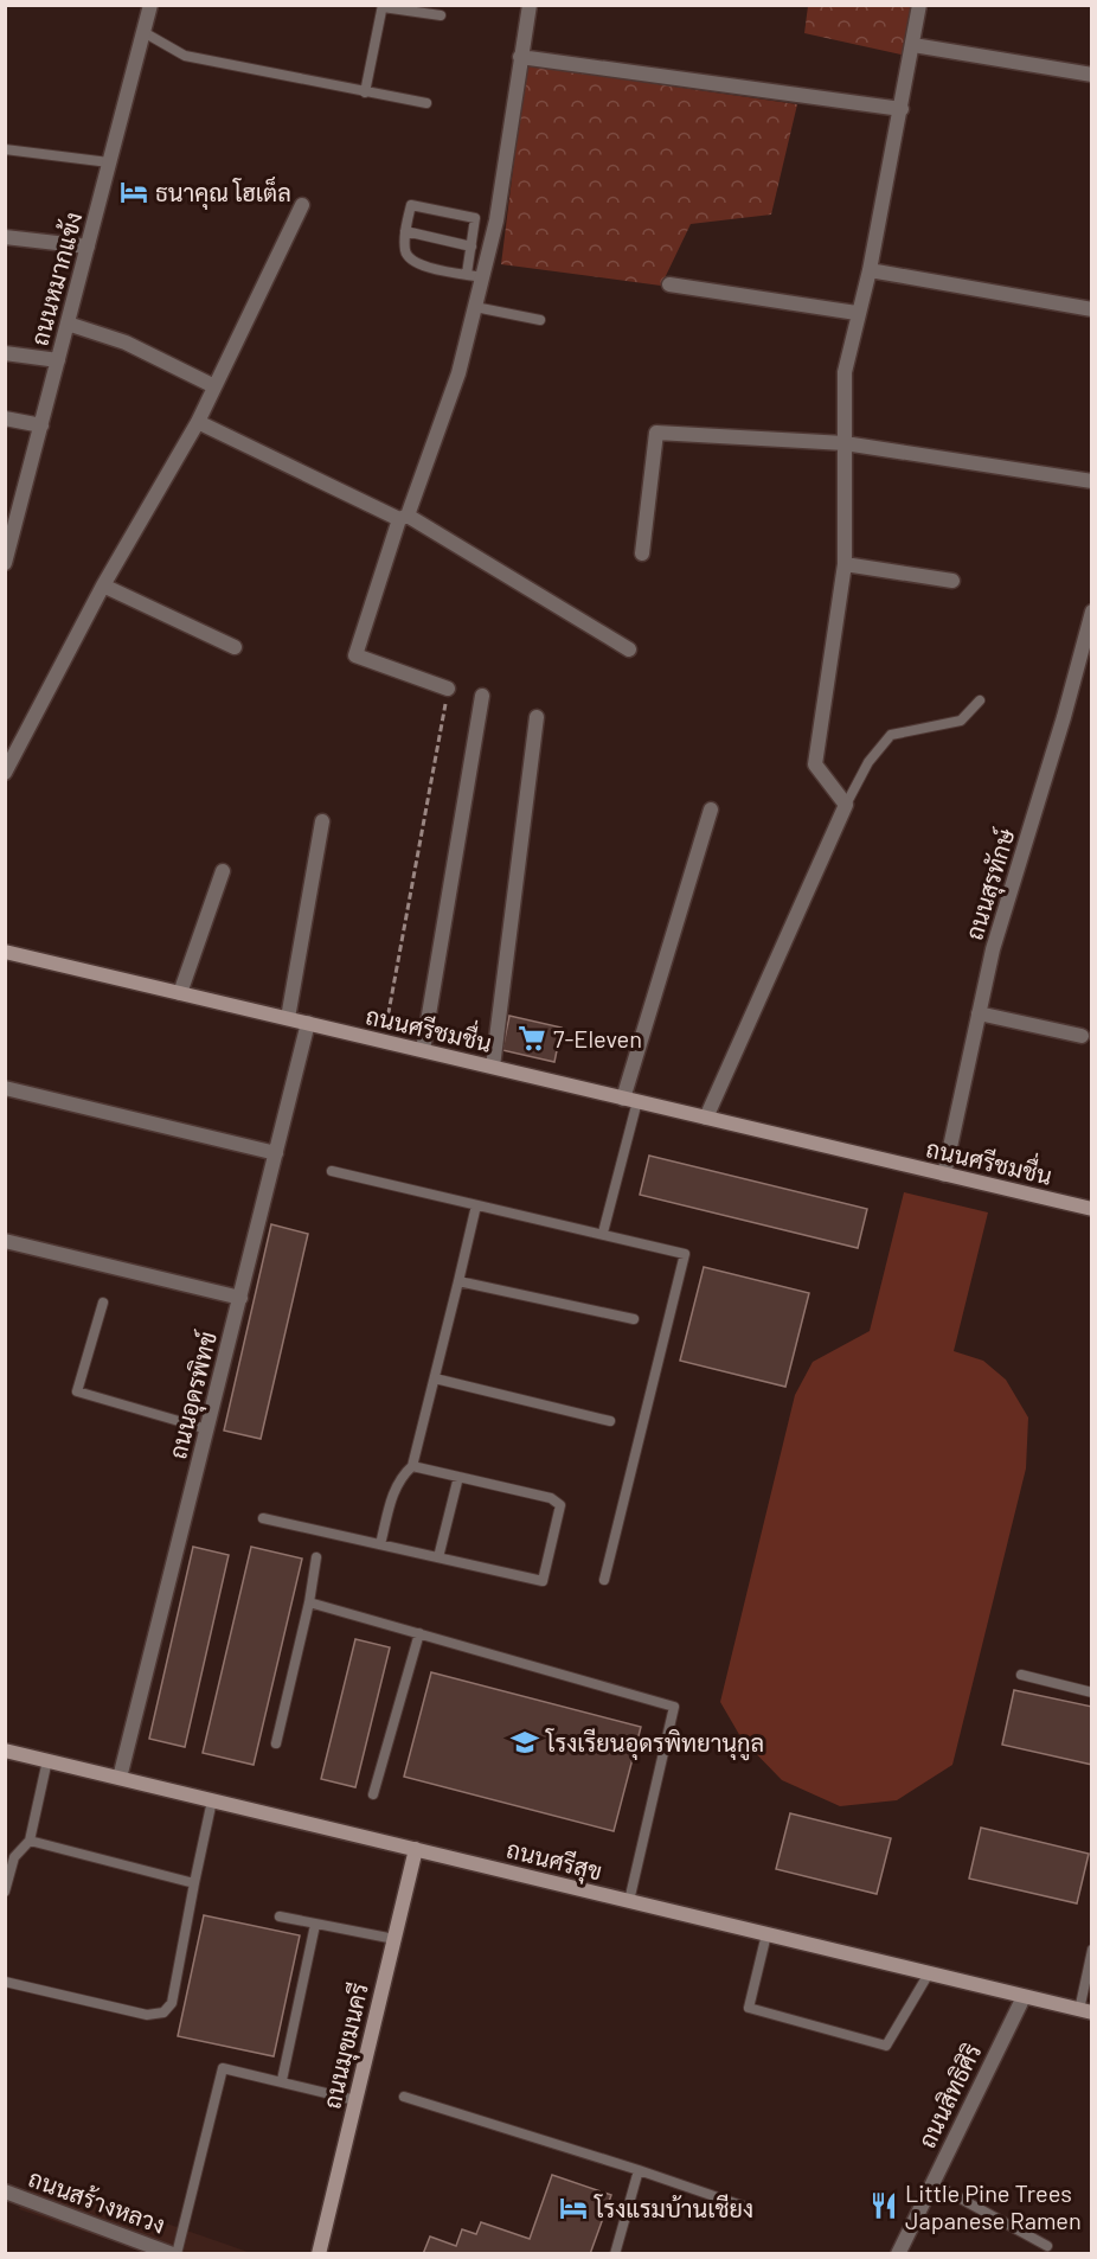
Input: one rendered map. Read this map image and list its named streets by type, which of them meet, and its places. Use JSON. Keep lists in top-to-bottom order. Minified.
{"streets":{"street":["ถนนหมากแข้ง","ถนนสุรทักษ์","ถนนศรีชมชื่น","ถนนอุดรพิทข์","ถนนศรีสุข","ถนนมุขมนครี","ถนนสิทธิศิริ","ถนนสร้างหลวง"]},"crossings":[["ถนนสุรทักษ์","ถนนศรีชมชื่น"],["ถนนศรีชมชื่น","ถนนอุดรพิทข์"],["ถนนอุดรพิทข์","ถนนศรีสุข"],["ถนนศรีสุข","ถนนมุขมนครี"],["ถนนศรีสุข","ถนนสิทธิศิริ"]],"places":{"hotel":["ธนาคุณ โฮเต็ล","โรงแรมบ้านเชียง"],"supermarket":["7-Eleven"],"school or university":["โรงเรียนอุดรพิทยานุกูล"],"restaurant":["Little Pine Trees Japanese Ramen"]}}
